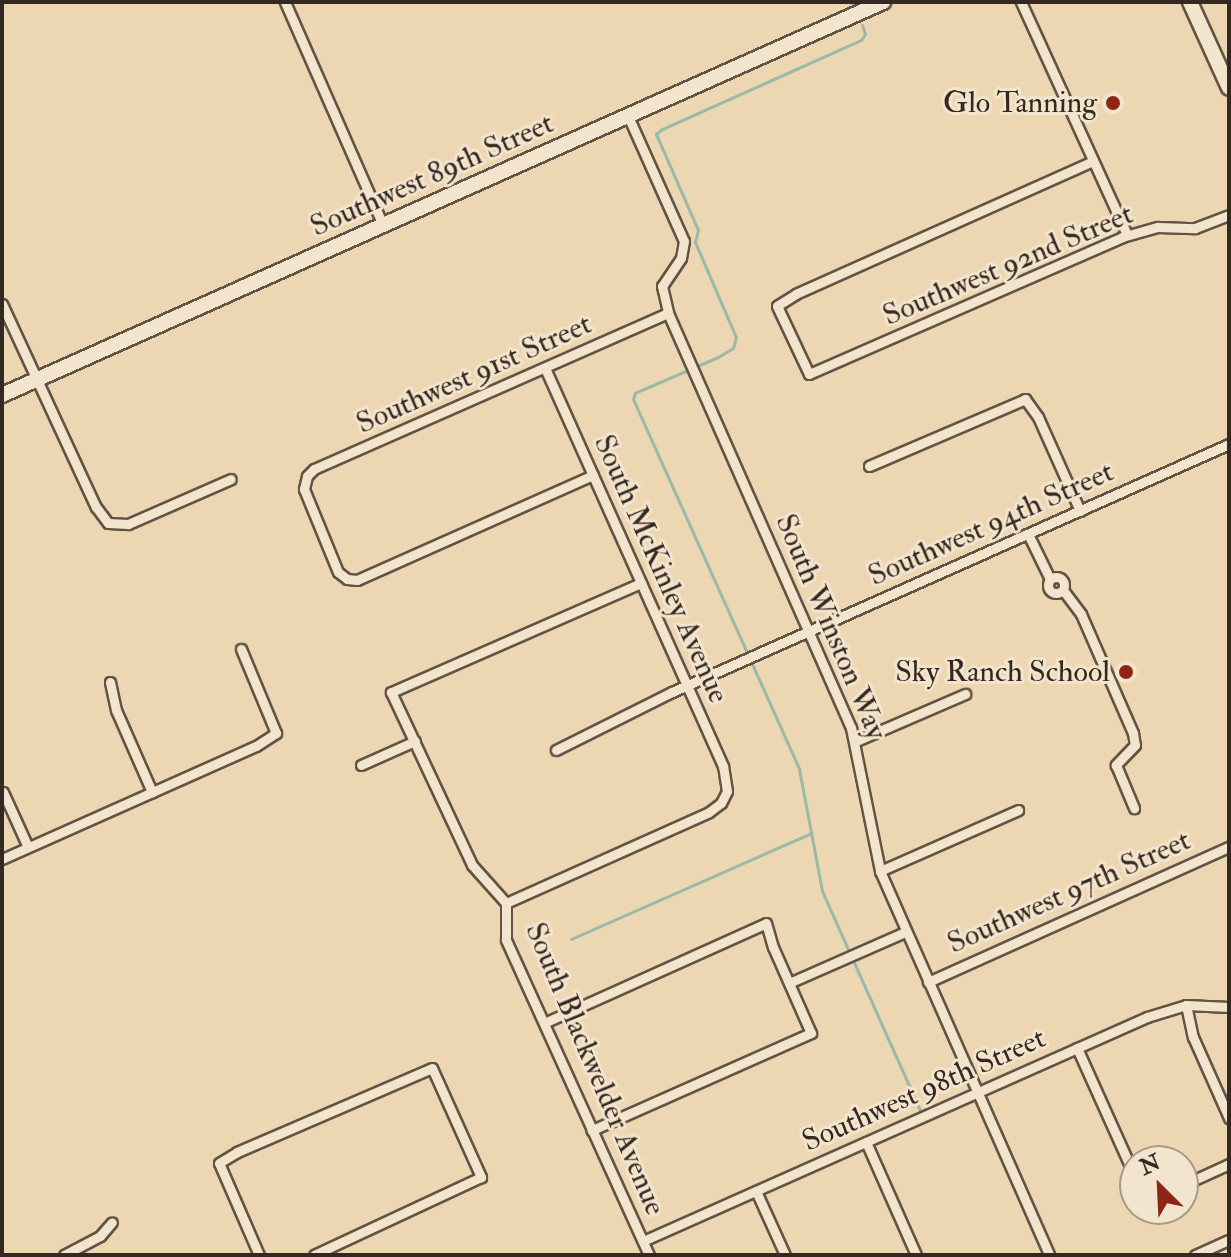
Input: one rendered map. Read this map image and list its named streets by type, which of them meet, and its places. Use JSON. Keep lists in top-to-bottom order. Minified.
{"streets":{"main road":["Southwest 89th Street"],"street":["Southwest 92nd Street","Southwest 91st Street","Southwest 94th Street","South McKinley Avenue","South Winston Way","Southwest 97th Street","South Blackwelder Avenue","Southwest 98th Street"]},"crossings":[["Southwest 89th Street","South Winston Way"],["Southwest 91st Street","South McKinley Avenue"],["Southwest 91st Street","South Winston Way"],["Southwest 94th Street","South McKinley Avenue"],["Southwest 94th Street","South Winston Way"],["South McKinley Avenue","South Blackwelder Avenue"],["South Winston Way","Southwest 97th Street"],["South Winston Way","Southwest 98th Street"],["South Blackwelder Avenue","Southwest 98th Street"]],"places":["Glo Tanning","Sky Ranch School"],"north":"top left"}
